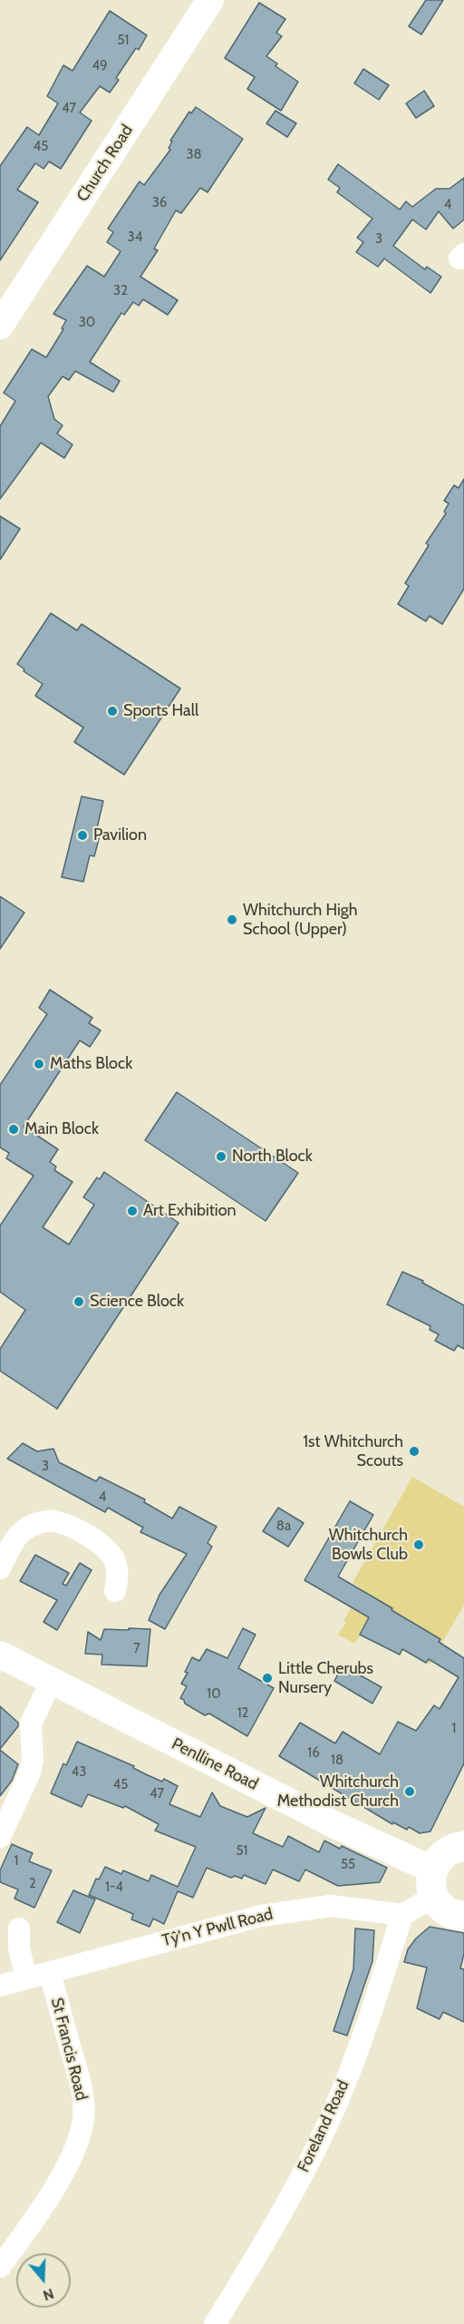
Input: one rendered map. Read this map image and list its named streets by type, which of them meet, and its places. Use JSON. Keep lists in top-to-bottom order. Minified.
{"streets":{"street":["Church Road","Penlline Road","Tŷ'n Y Pwll Road","St Francis Road","Foreland Road"]},"crossings":[["Tŷ'n Y Pwll Road","St Francis Road"],["Tŷ'n Y Pwll Road","Foreland Road"]],"places":["Sports Hall","Pavilion","Whitchurch High School (Upper)","Maths Block","Main Block","North Block","Art Exhibition","Science Block","1st Whitchurch Scouts","Whitchurch Bowls Club","Little Cherubs Nursery","Whitchurch Methodist Church"],"house_numbers":["51","49","47","45","38","36","4","34","3","32","30","3","4","8a","7","10","12","1","16","18","43","45","47","51","1","55","2","1-4"],"north":"bottom"}
